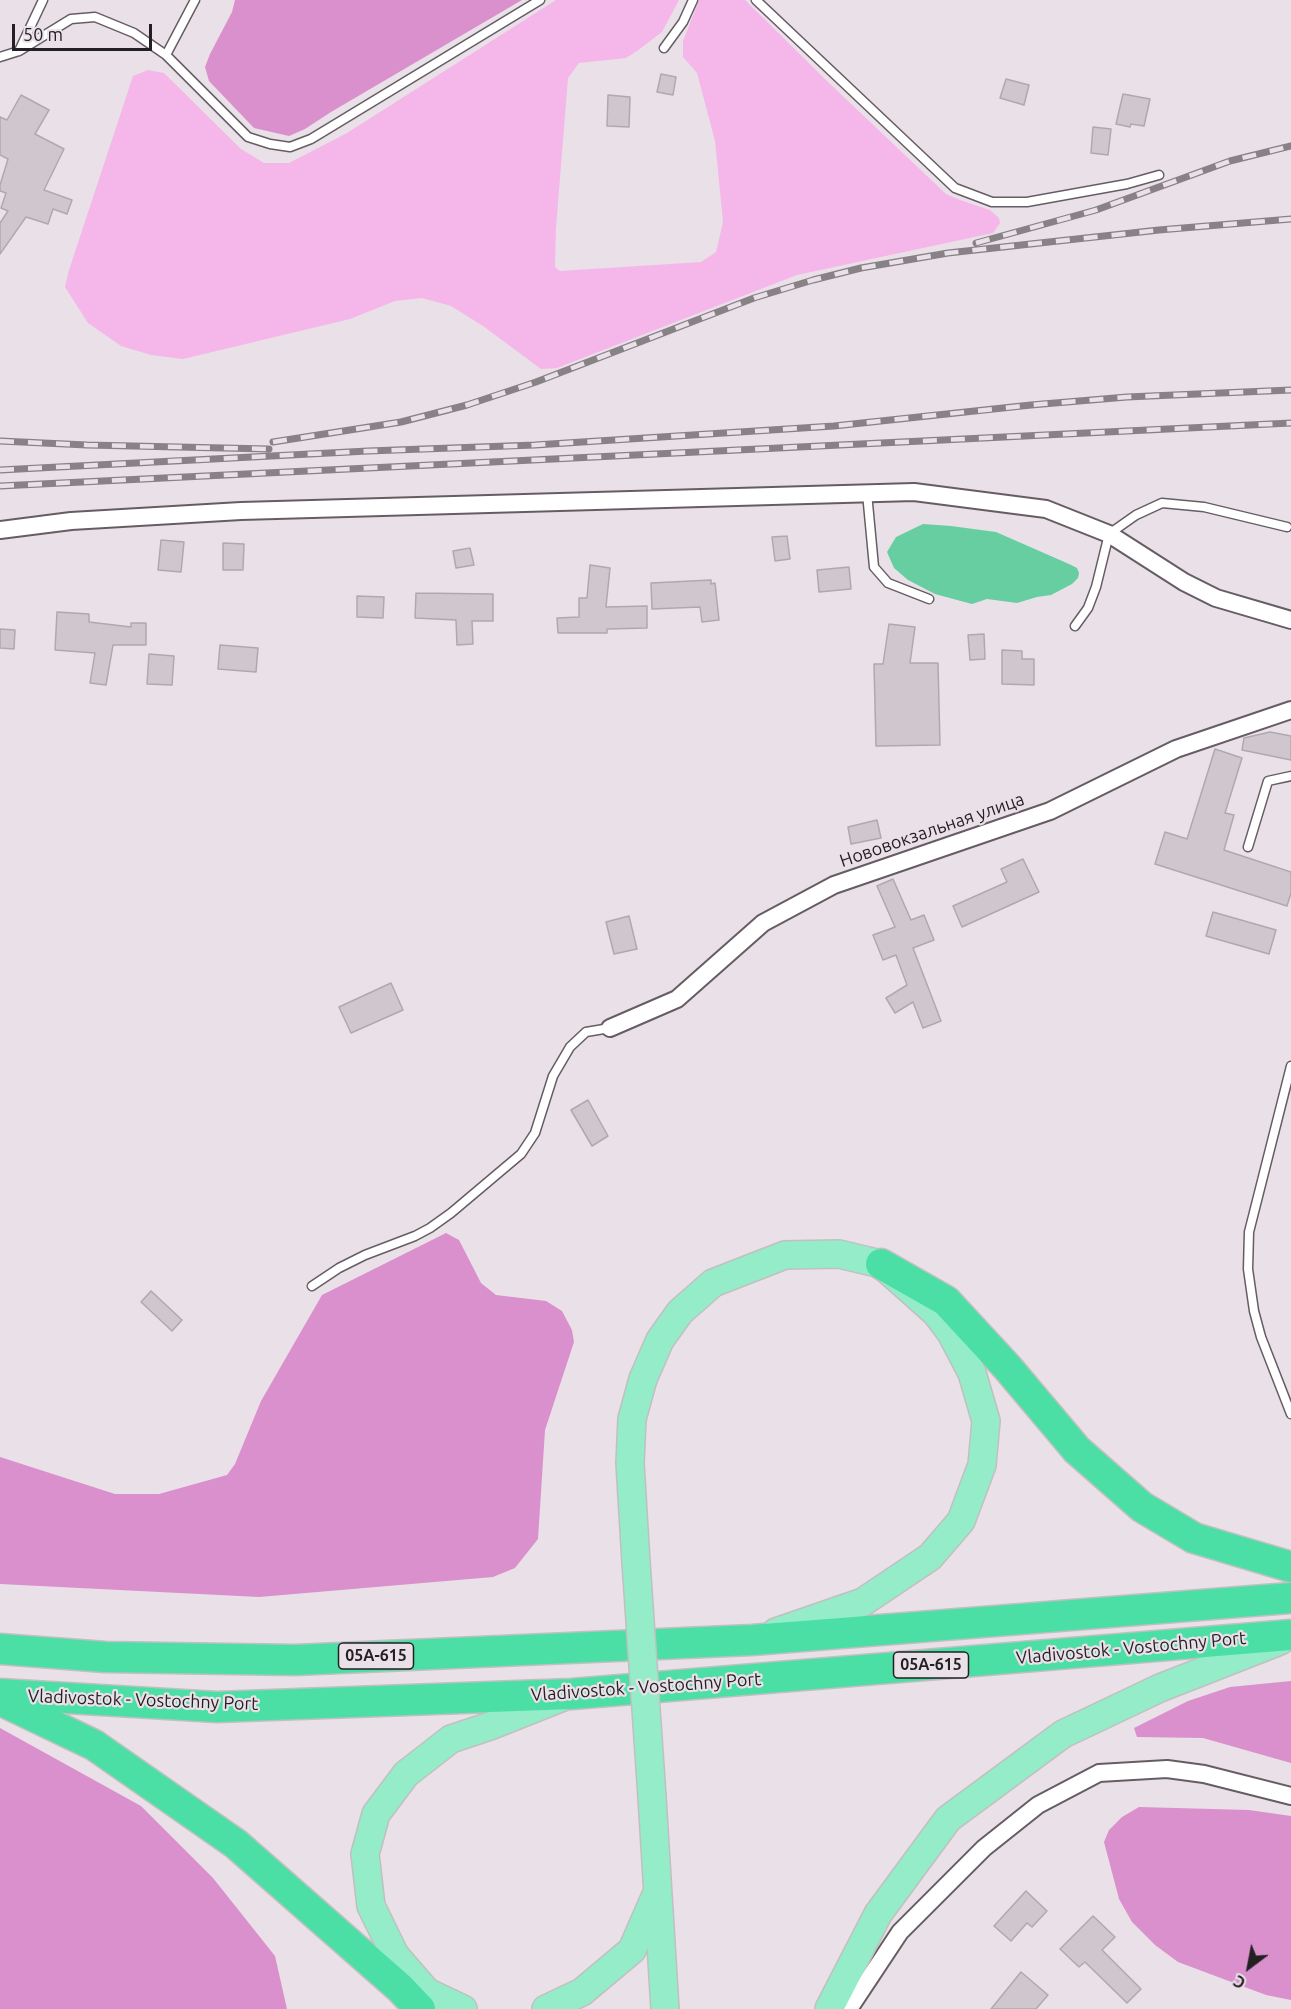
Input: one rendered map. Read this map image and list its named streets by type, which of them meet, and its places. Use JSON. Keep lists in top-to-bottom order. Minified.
{"streets":{"highway":["Vladivostok - Vostochny Port","05А-615"],"street":["Нововокзальная улица"]},"scale_bar":"50 m","north":"bottom left"}
